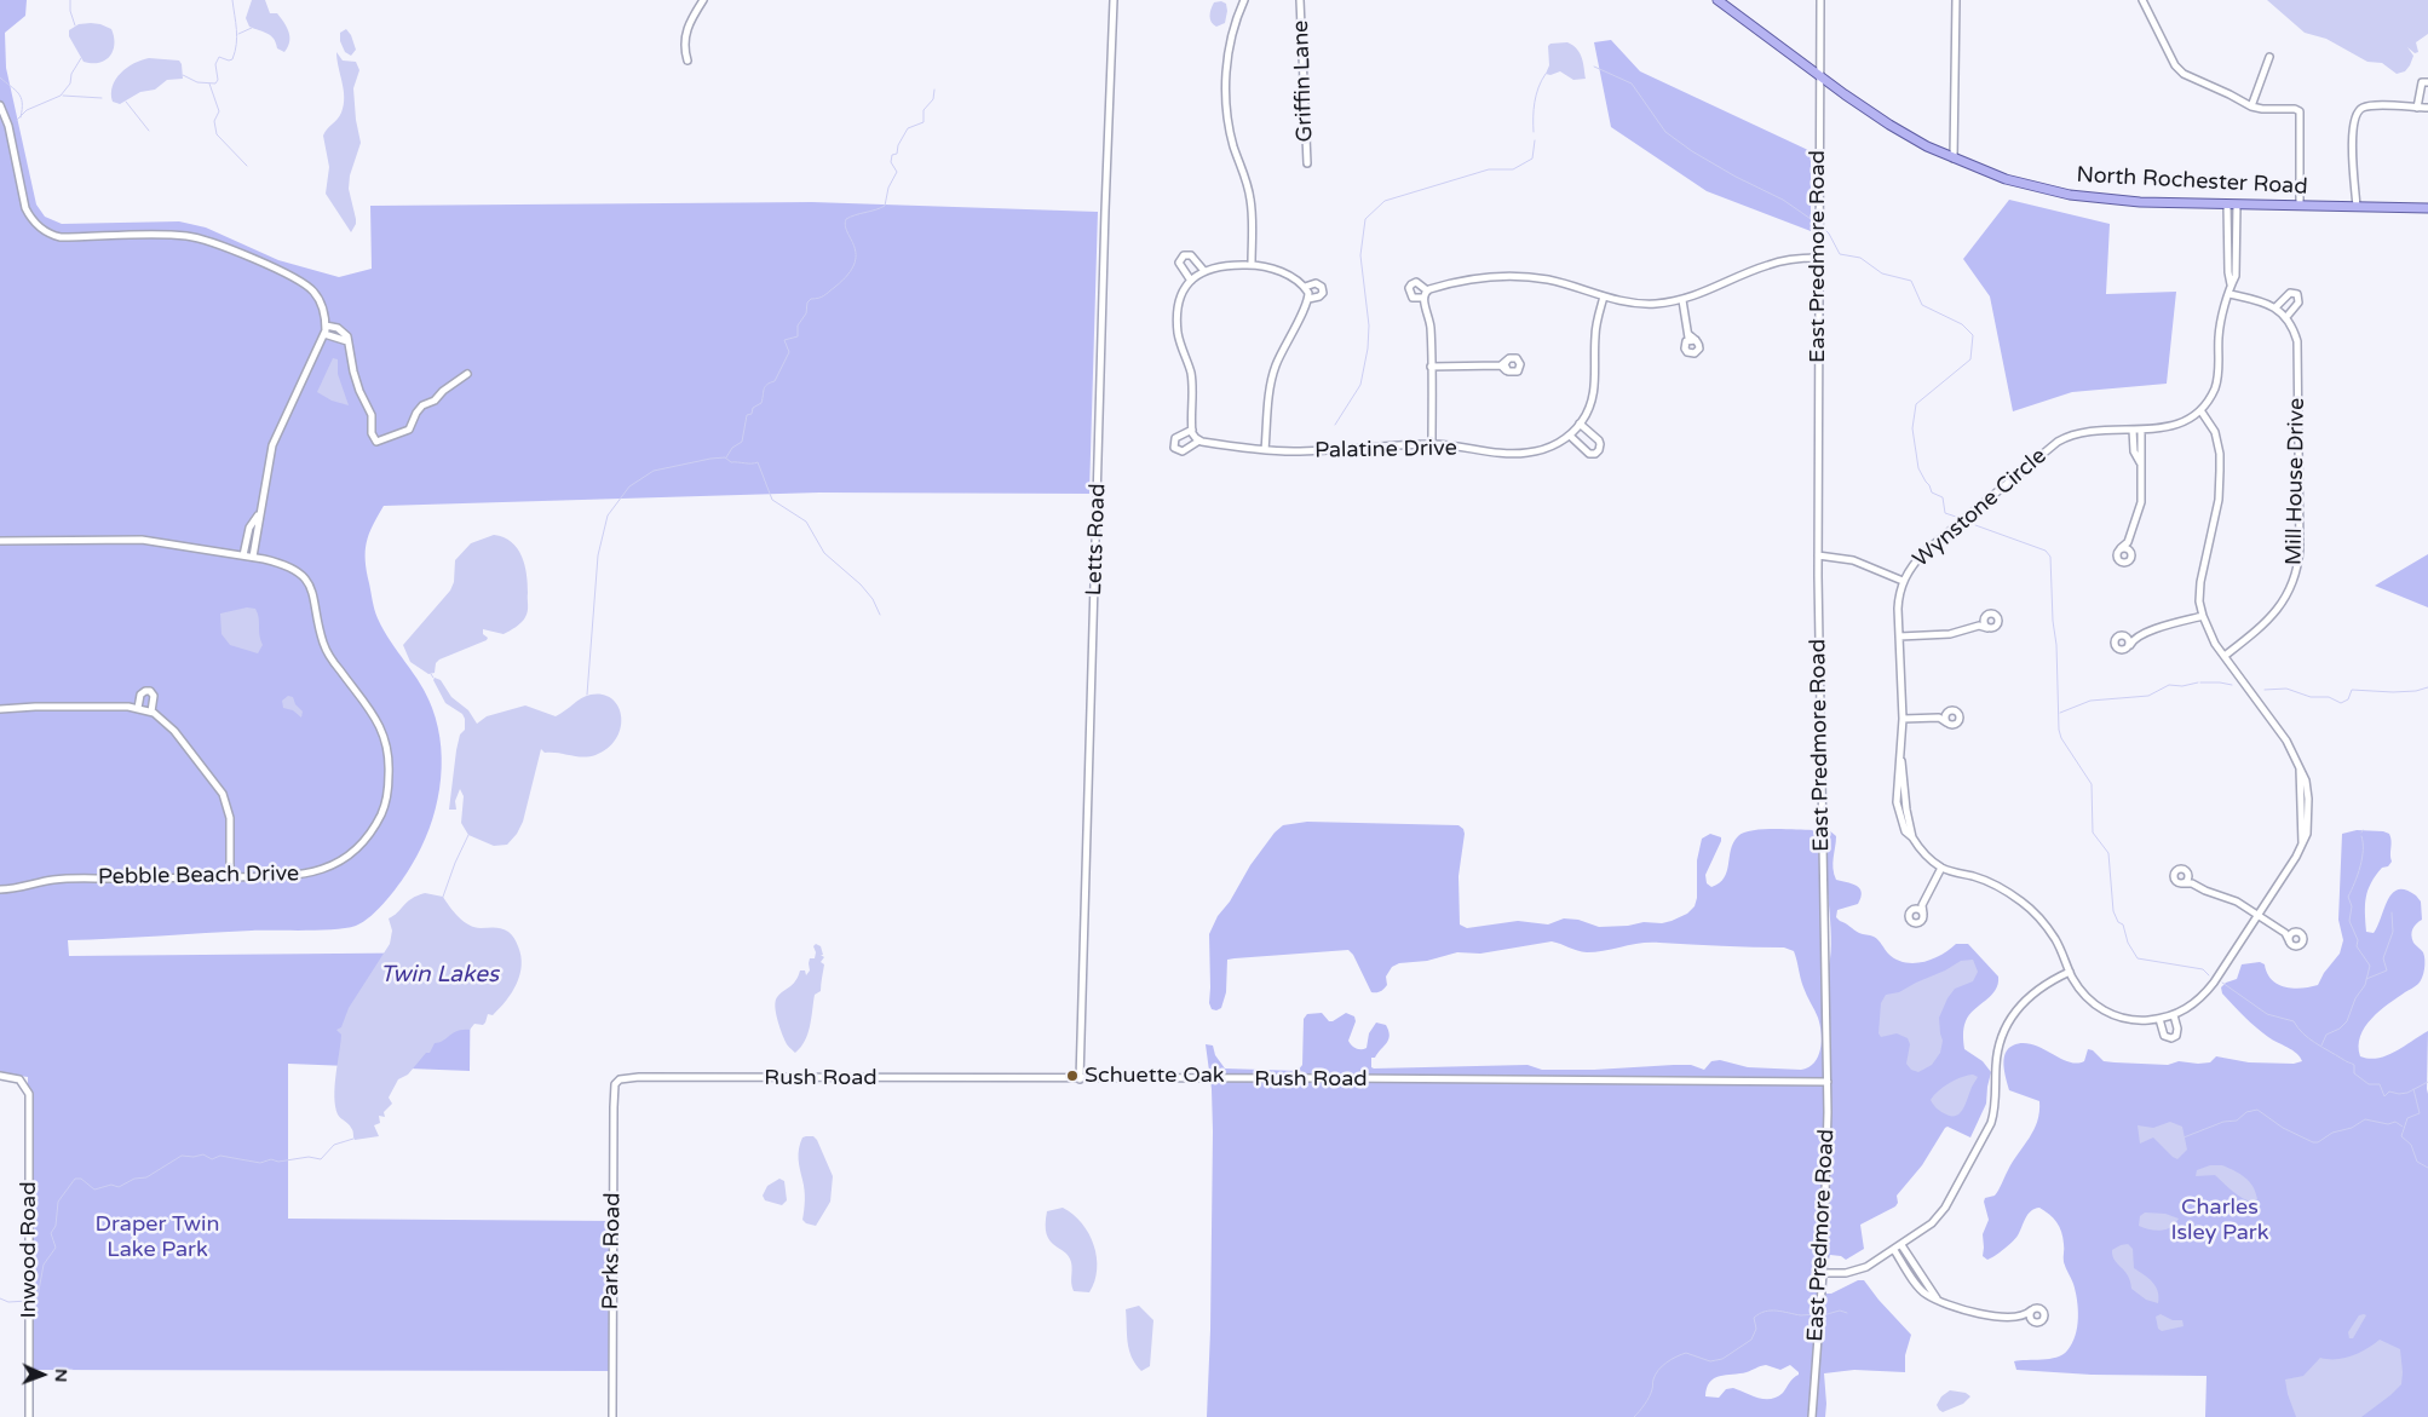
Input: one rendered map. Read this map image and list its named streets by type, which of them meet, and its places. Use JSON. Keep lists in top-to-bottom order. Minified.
{"streets":{"main road":["North Rochester Road"],"street":["Griffin Lane","East Predmore Road","Palatine Drive","Mill House Drive","Wynstone Circle","Letts Road","Pebble Beach Drive","Rush Road","Inwood Road","Parks Road"]},"crossings":[["North Rochester Road","East Predmore Road"],["North Rochester Road","Wynstone Circle"],["East Predmore Road","Rush Road"],["Mill House Drive","Wynstone Circle"],["Letts Road","Rush Road"],["Rush Road","Parks Road"]],"water":["Twin Lakes"],"parks":["Charles Isley Park","Draper Twin Lake Park"],"places":["Schuette Oak"],"north":"right"}
